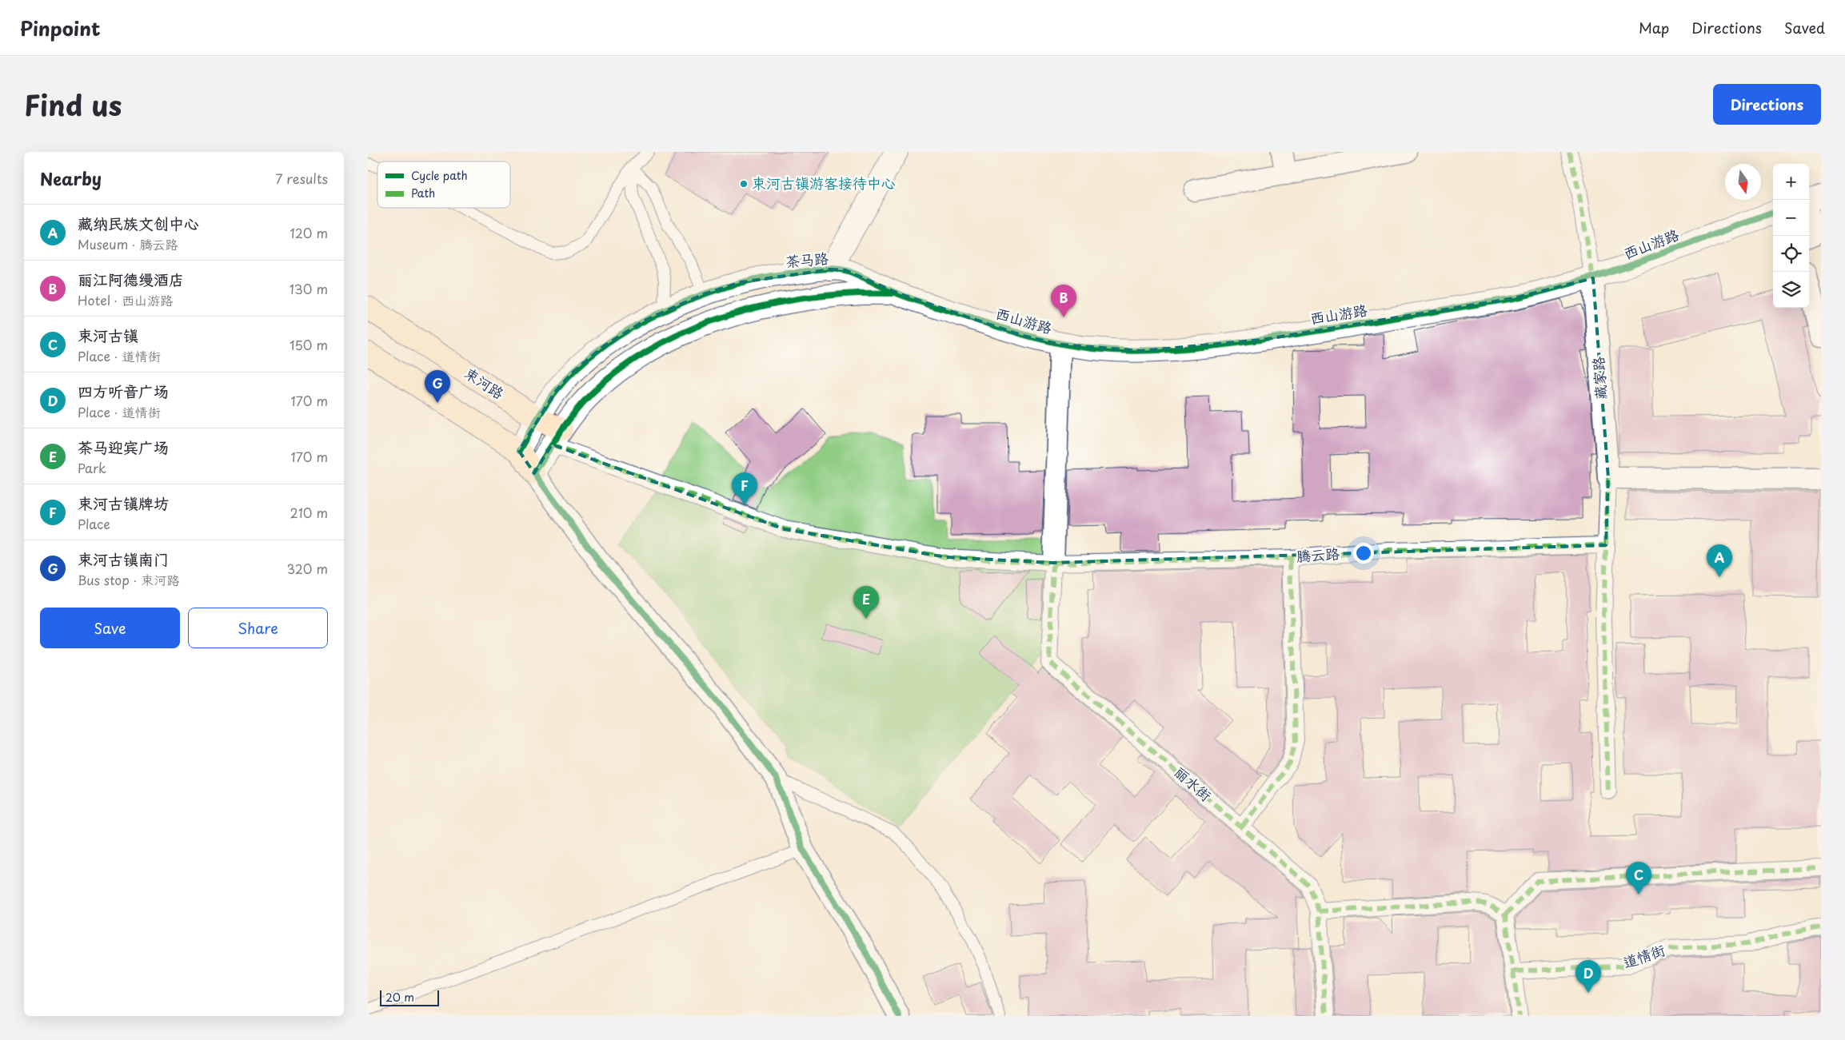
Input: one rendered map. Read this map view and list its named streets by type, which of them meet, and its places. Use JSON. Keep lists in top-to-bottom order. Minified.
{"streets":{"main road":["束河路"],"street":["西山游路","茶马路","藏家路","腾云路","丽水街","道情街"]},"crossings":[["西山游路","茶马路"],["西山游路","藏家路"],["茶马路","束河路"],["束河路","腾云路"],["腾云路","丽水街"]],"places":["束河古镇游客接待中心"],"legend":["Cycle path","Path"],"scale_bar":"20 m","north":"bottom","page":{"header":"Pinpoint","nav":["Map","Directions","Saved"],"title":"Find us","buttons":["Directions",["Save","Share"]],"heading":["Nearby","7 results"],"map_buttons":["+","−"],"list":[{"mark":"A","name":"藏纳民族文创中心","note":"Museum · 腾云路","value":"120 m"},{"mark":"B","name":"丽江阿德缦酒店","note":"Hotel · 西山游路","value":"130 m"},{"mark":"C","name":"束河古镇","note":"Place · 道情街","value":"150 m"},{"mark":"D","name":"四方听音广场","note":"Place · 道情街","value":"170 m"},{"mark":"E","name":"茶马迎宾广场","note":"Park","value":"170 m"},{"mark":"F","name":"束河古镇牌坊","note":"Place","value":"210 m"},{"mark":"G","name":"束河古镇南门","note":"Bus stop · 束河路","value":"320 m"}],"pins":["B","G","F","A","E","C","D"],"scale":"20 m"}}
